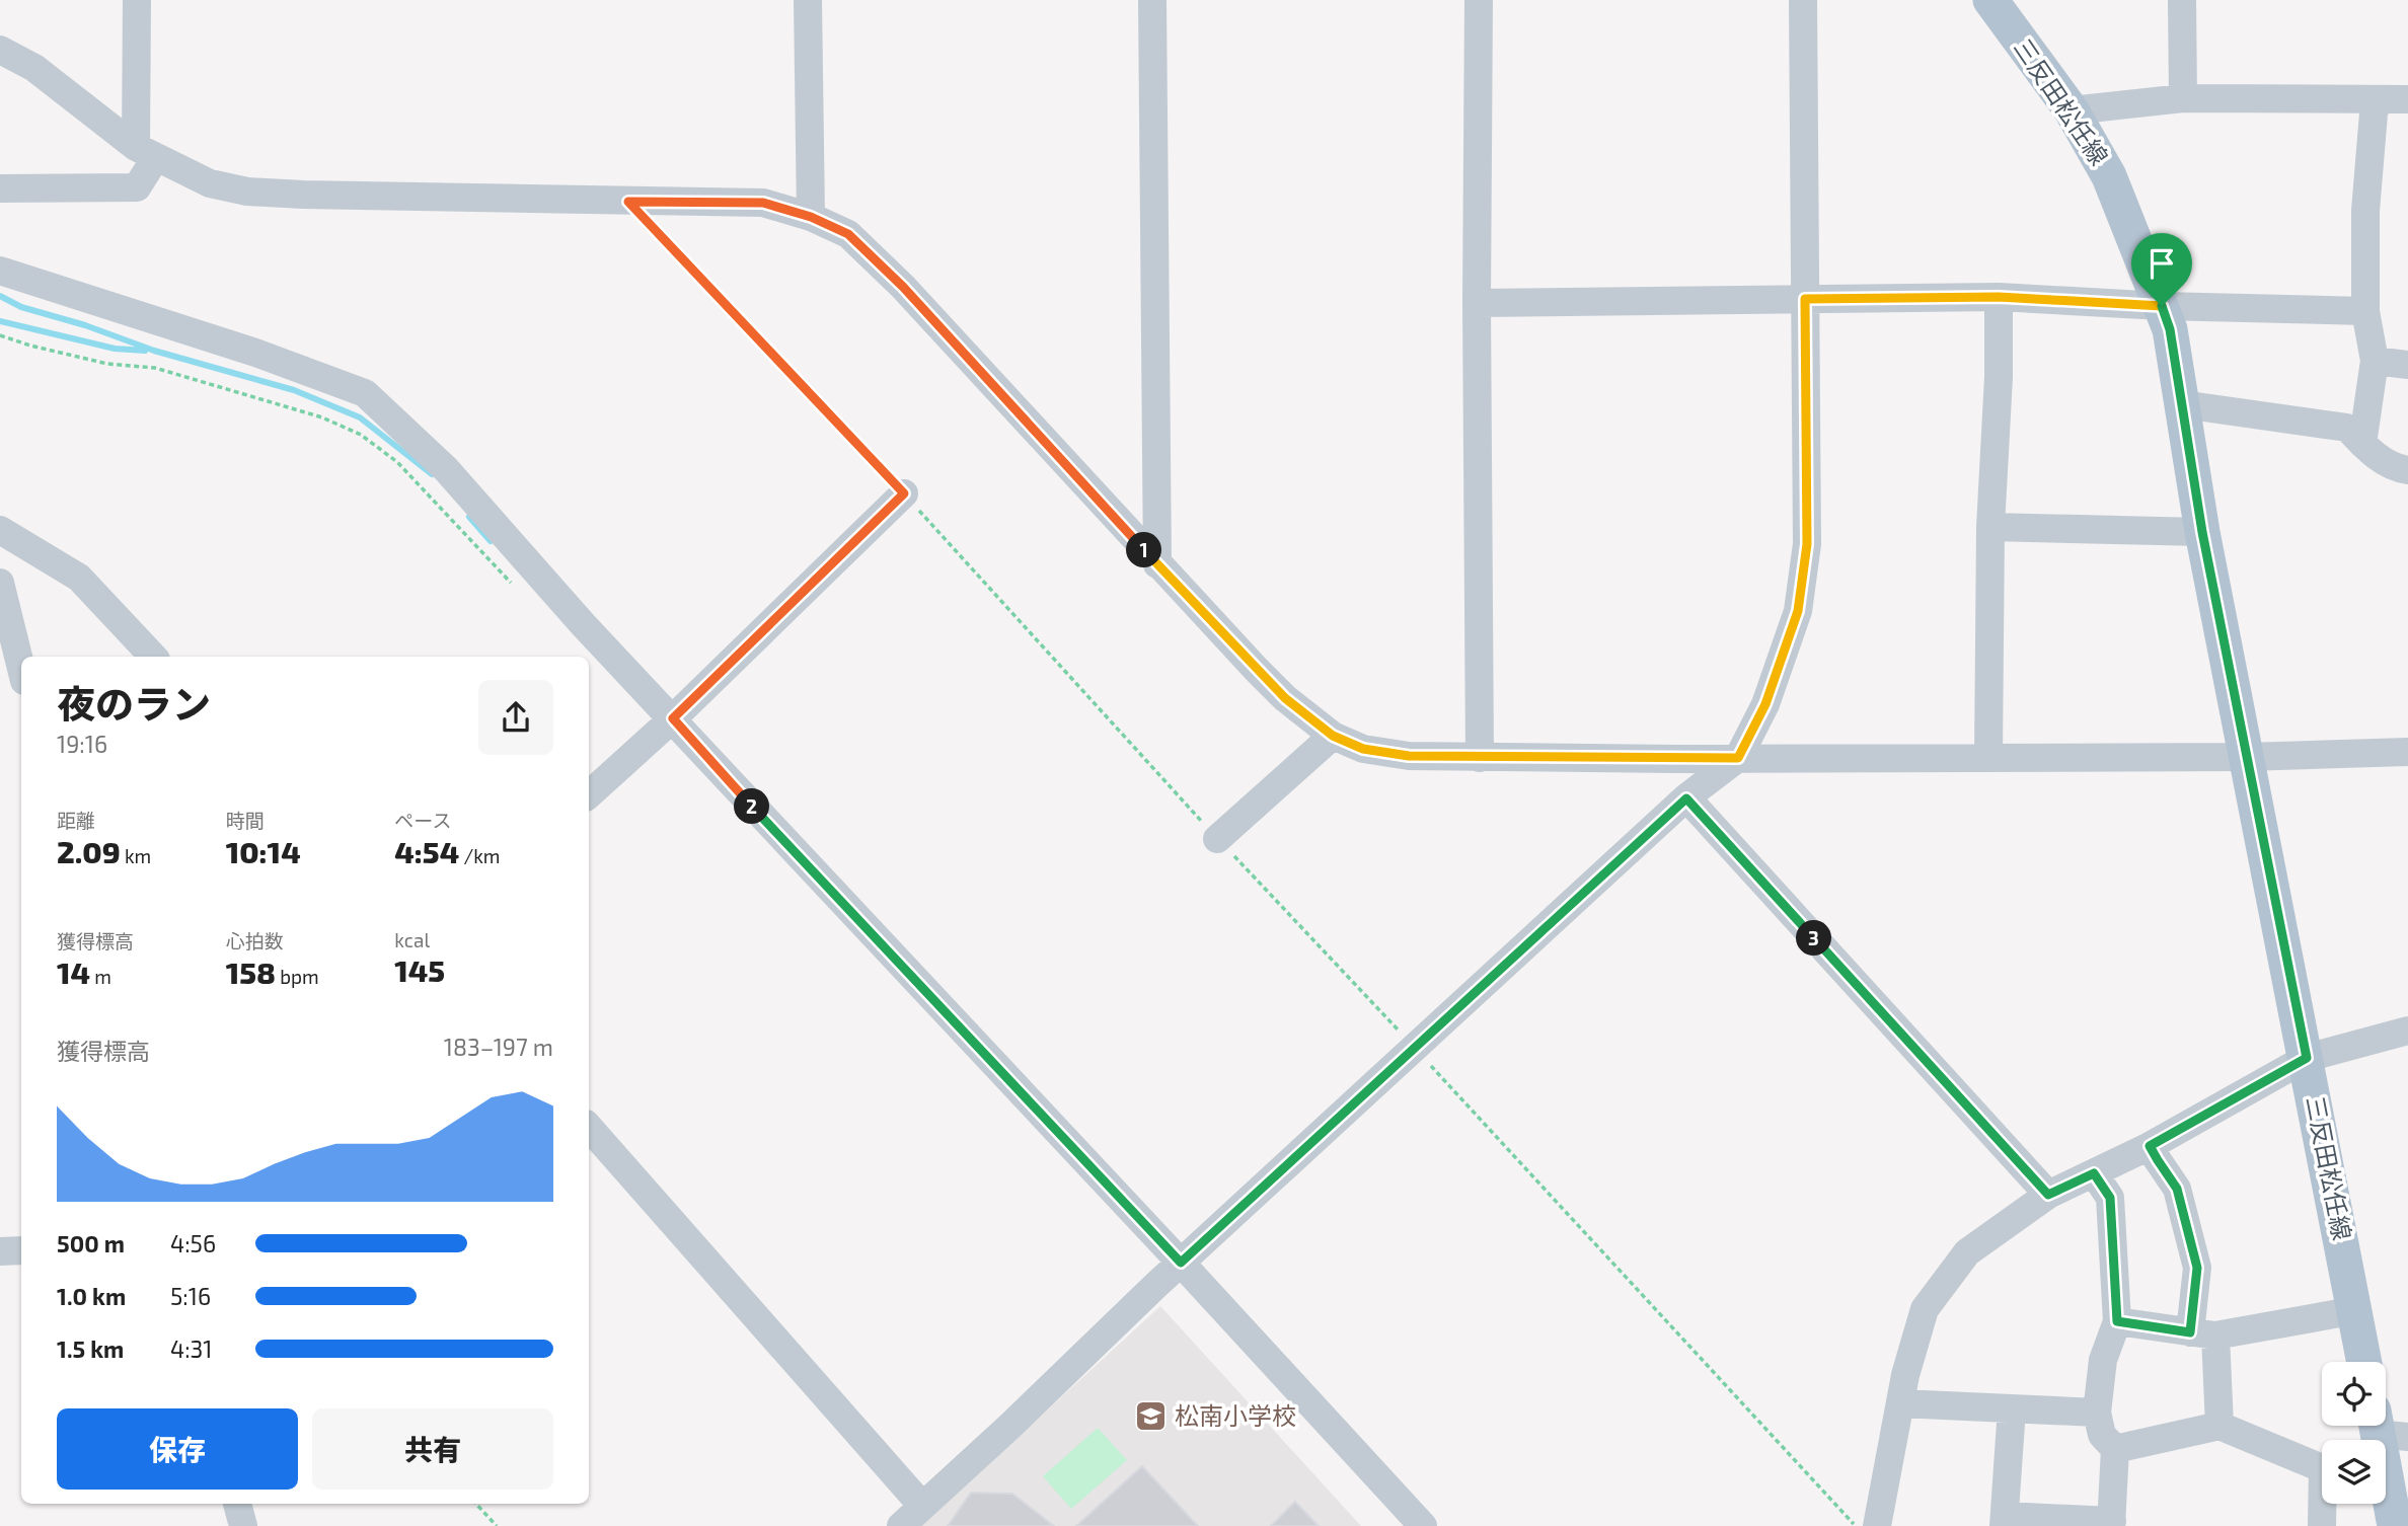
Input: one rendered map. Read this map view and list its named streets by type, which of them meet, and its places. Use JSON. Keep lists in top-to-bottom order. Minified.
{"streets":{"main road":["三反田松任線"]},"places":{"school or university":["松南小学校"]},"page":{"pins":["1","2","3"],"heading":["夜のラン","19:16"],"stats":[["距離","2.09 km"],["時間","10:14"],["ペース","4:54 /km"],["獲得標高","14 m"],["心拍数","158 bpm"],["kcal","145"]],"chart":["獲得標高","183–197 m"],"list":[{"name":"500 m","note":"4:56"},{"name":"1.0 km","note":"5:16"},{"name":"1.5 km","note":"4:31"}],"buttons":["保存","共有"]}}
